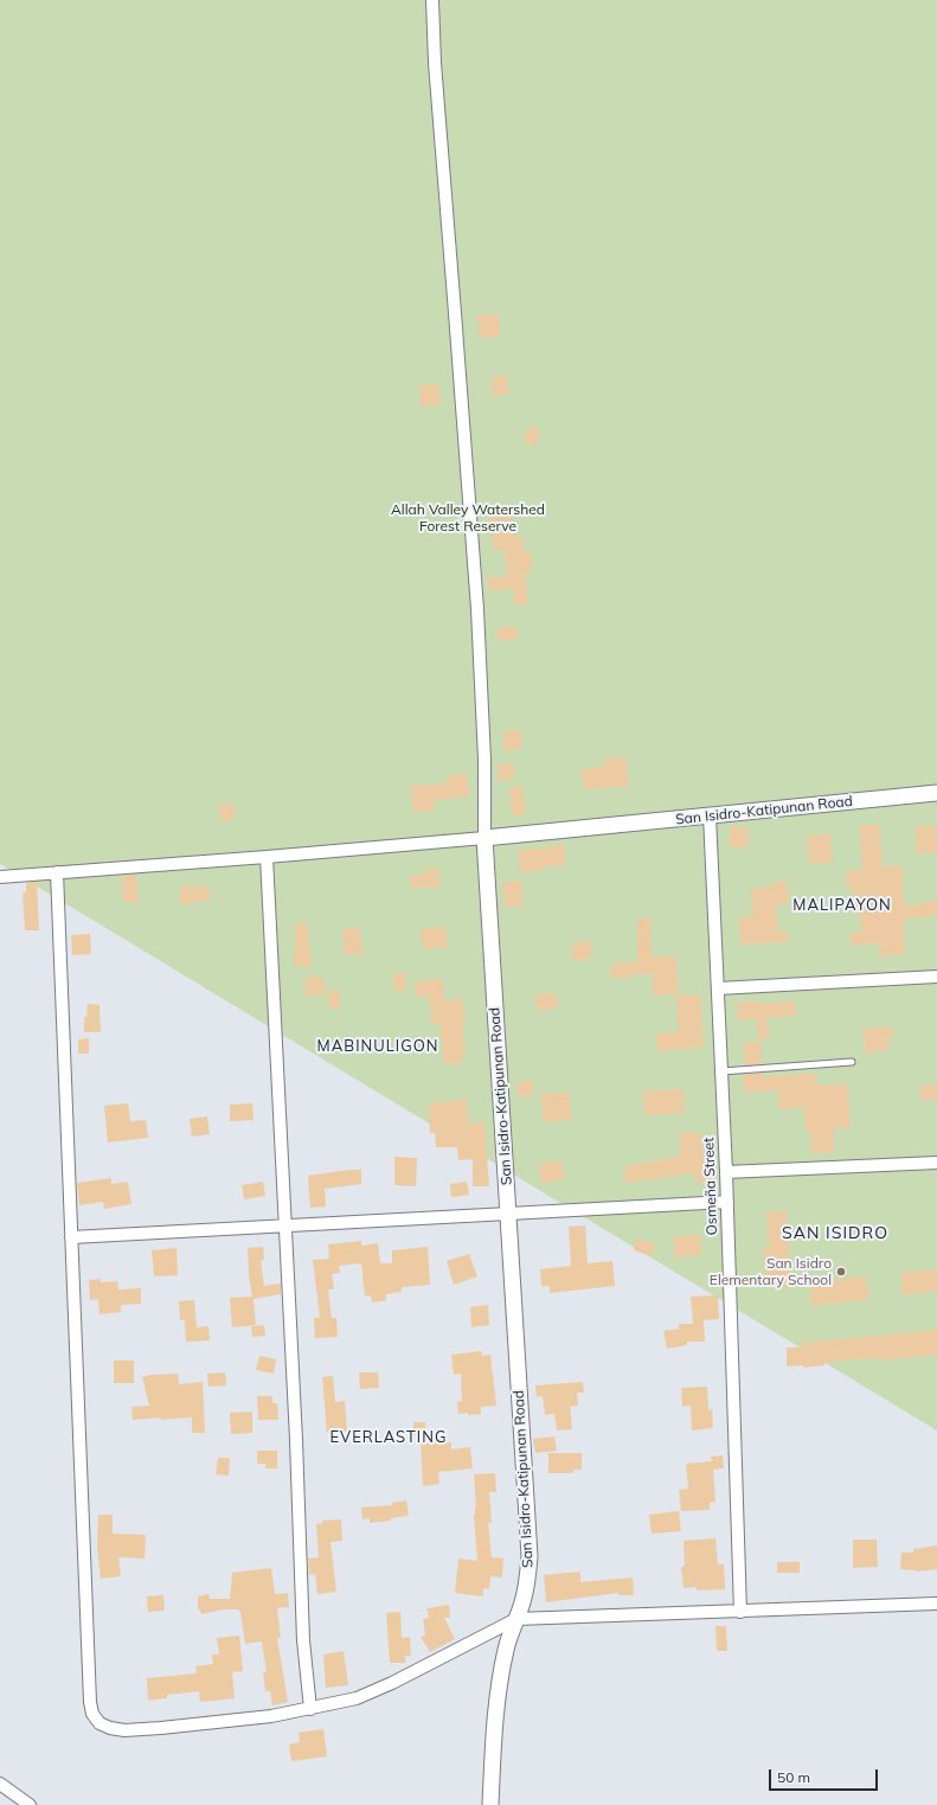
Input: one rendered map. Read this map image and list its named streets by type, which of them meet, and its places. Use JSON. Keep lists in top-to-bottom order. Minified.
{"streets":{"street":["San Isidro-Katipunan Road","Osmeña Street"]},"crossings":[["San Isidro-Katipunan Road","Osmeña Street"]],"districts":["MALIPAYON","MABINULIGON","SAN ISIDRO","EVERLASTING"],"parks":["Allah Valley Watershed Forest Reserve"],"places":["San Isidro Elementary School"],"scale_bar":"50 m"}
